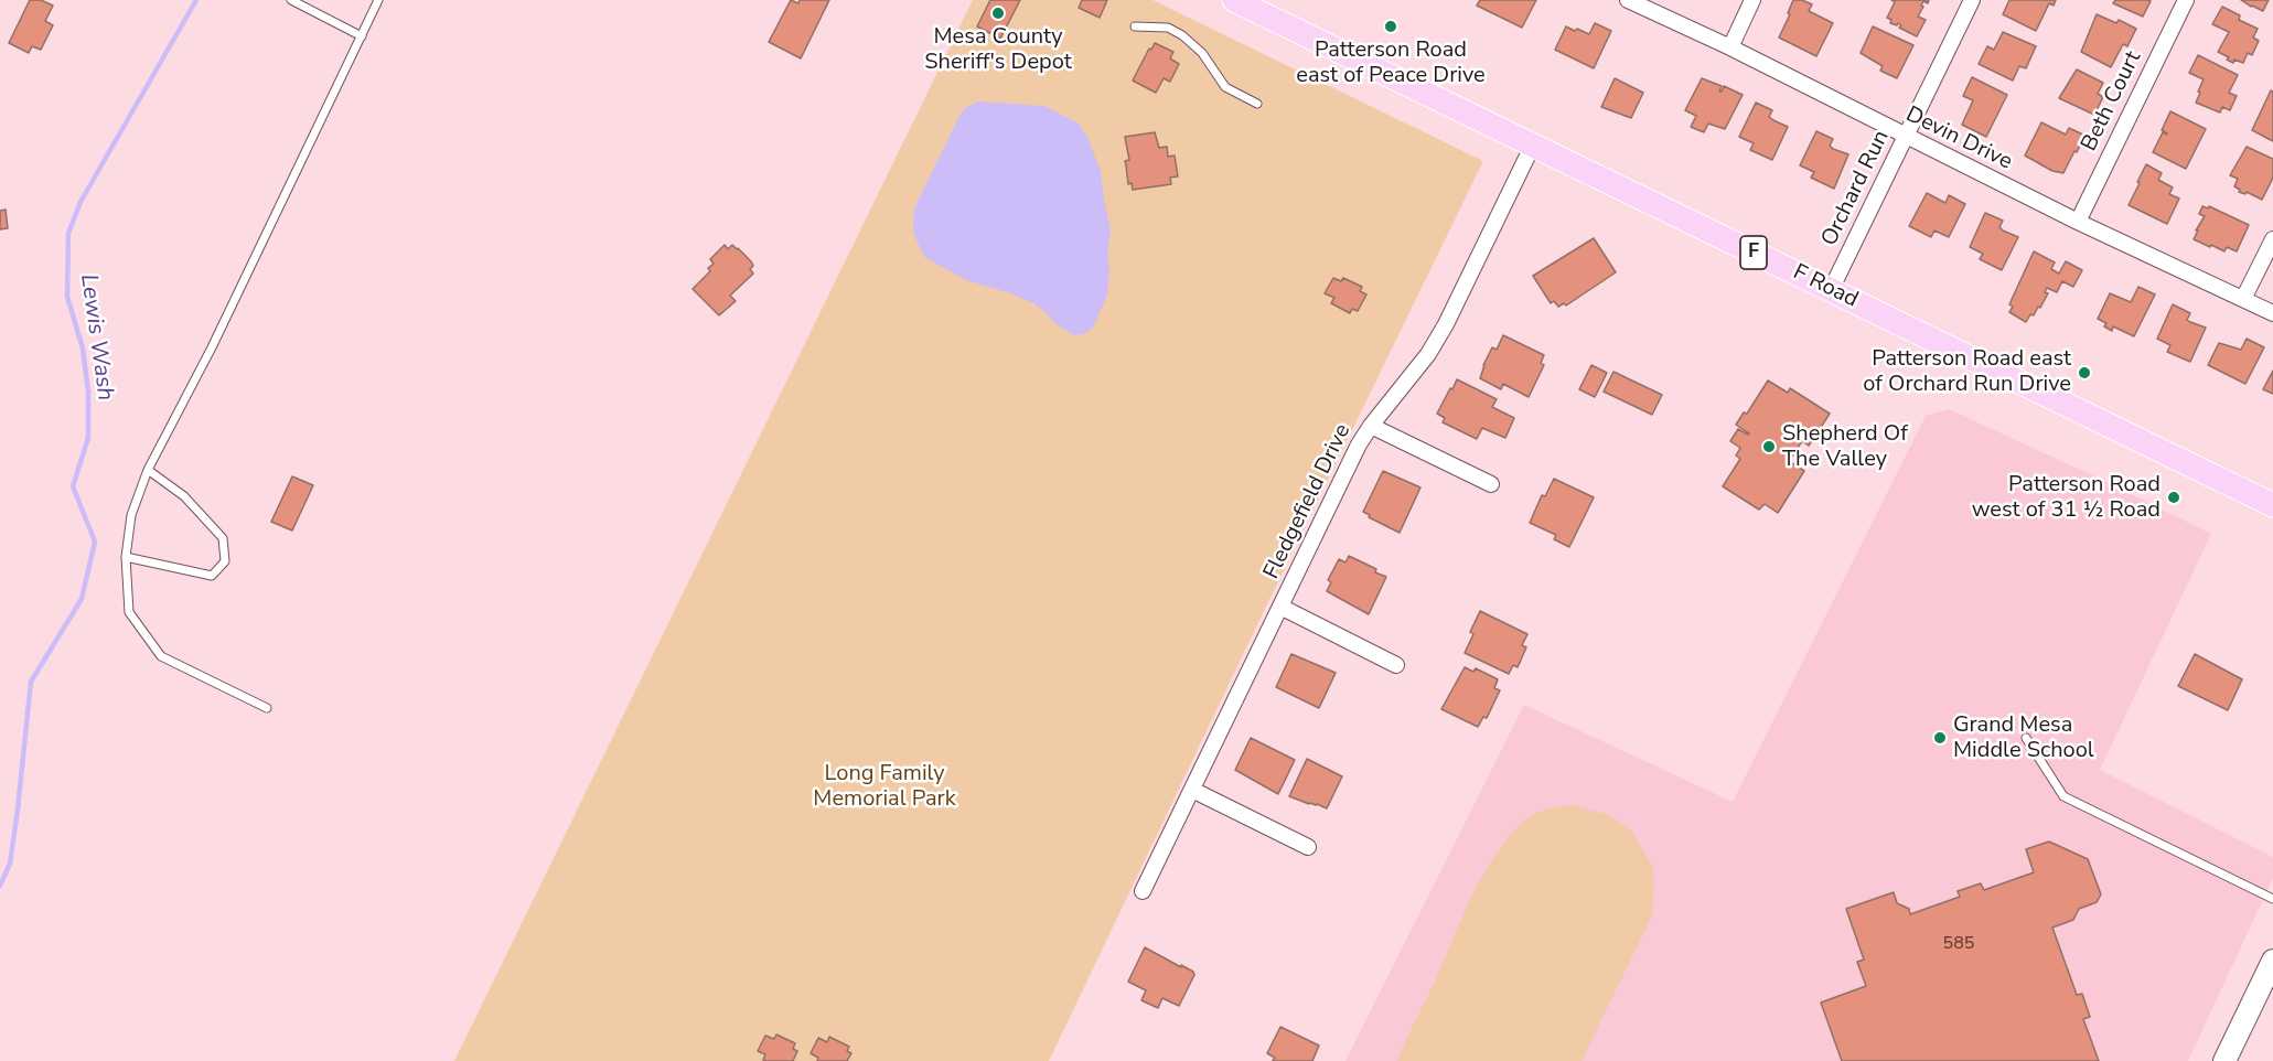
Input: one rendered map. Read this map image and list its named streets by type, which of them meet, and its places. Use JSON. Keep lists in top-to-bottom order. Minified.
{"streets":{"main road":["F","F Road"],"street":["Beth Court","Devin Drive","Orchard Run","Fledgefield Drive"]},"crossings":[["Beth Court","Devin Drive"],["Devin Drive","Orchard Run"],["Orchard Run","F Road"],["F Road","Fledgefield Drive"]],"water":["Lewis Wash"],"parks":["Long Family Memorial Park"],"places":["Mesa County Sheriff's Depot","Patterson Road east of Peace Drive","Patterson Road east of Orchard Run Drive","Shepherd Of The Valley","Patterson Road west of 31 ½ Road","Grand Mesa Middle School"],"house_numbers":["585"]}
